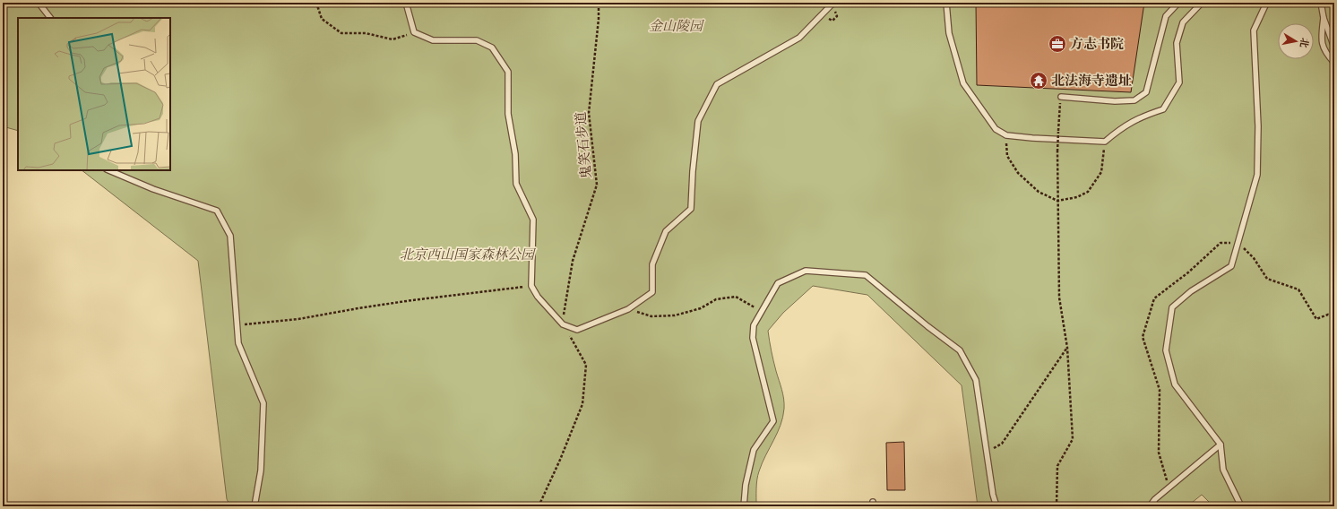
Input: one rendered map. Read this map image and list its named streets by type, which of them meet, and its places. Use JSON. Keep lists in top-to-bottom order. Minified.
{"streets":{"path":["鬼笑石步道"]},"parks":["金山陵园","北京西山国家森林公园"],"places":{"office":["方志书院"],"temple":["北法海寺遗址"]},"north":"right"}
